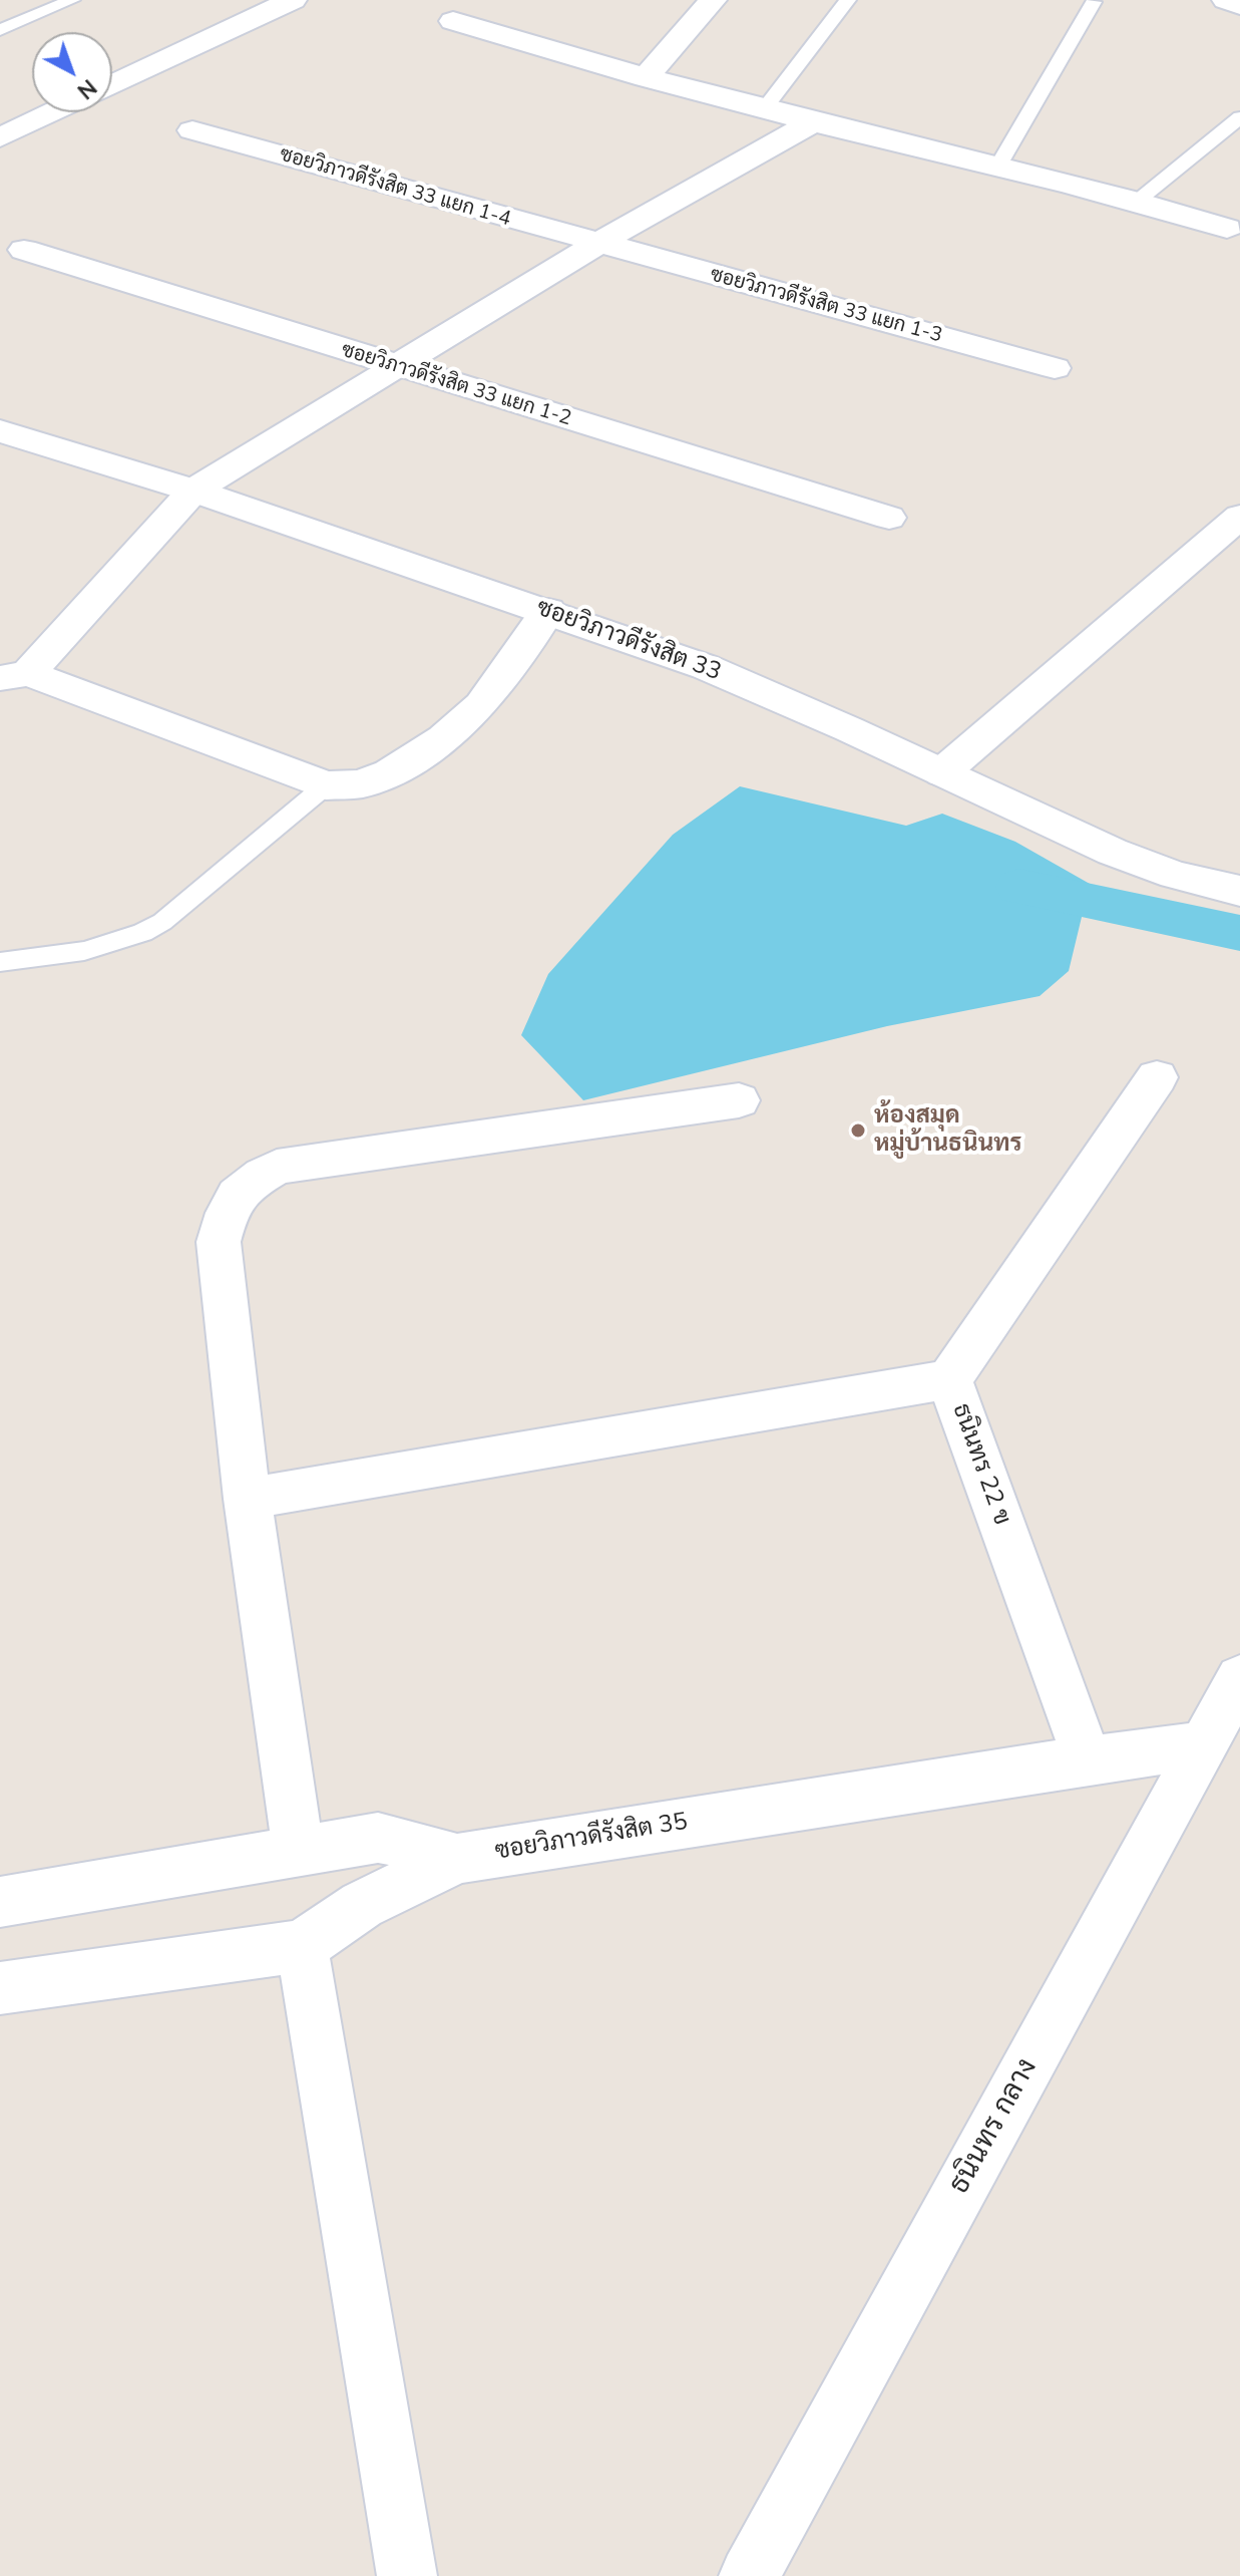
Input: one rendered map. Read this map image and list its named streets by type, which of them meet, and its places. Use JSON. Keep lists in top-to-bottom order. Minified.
{"streets":{"street":["ซอยวิภาวดีรังสิต 33 แยก 1-4","ซอยวิภาวดีรังสิต 33 แยก 1-3","ซอยวิภาวดีรังสิต 33 แยก 1-2","ซอยวิภาวดีรังสิต 33","ธนินทร 22 ข","ซอยวิภาวดีรังสิต 35","ธนินทร กลาง"]},"crossings":[["ซอยวิภาวดีรังสิต 33 แยก 1-4","ซอยวิภาวดีรังสิต 33 แยก 1-3"],["ธนินทร 22 ข","ซอยวิภาวดีรังสิต 35"],["ซอยวิภาวดีรังสิต 35","ธนินทร กลาง"]],"places":["ห้องสมุด หมู่บ้านธนินทร"],"north":"bottom right"}
